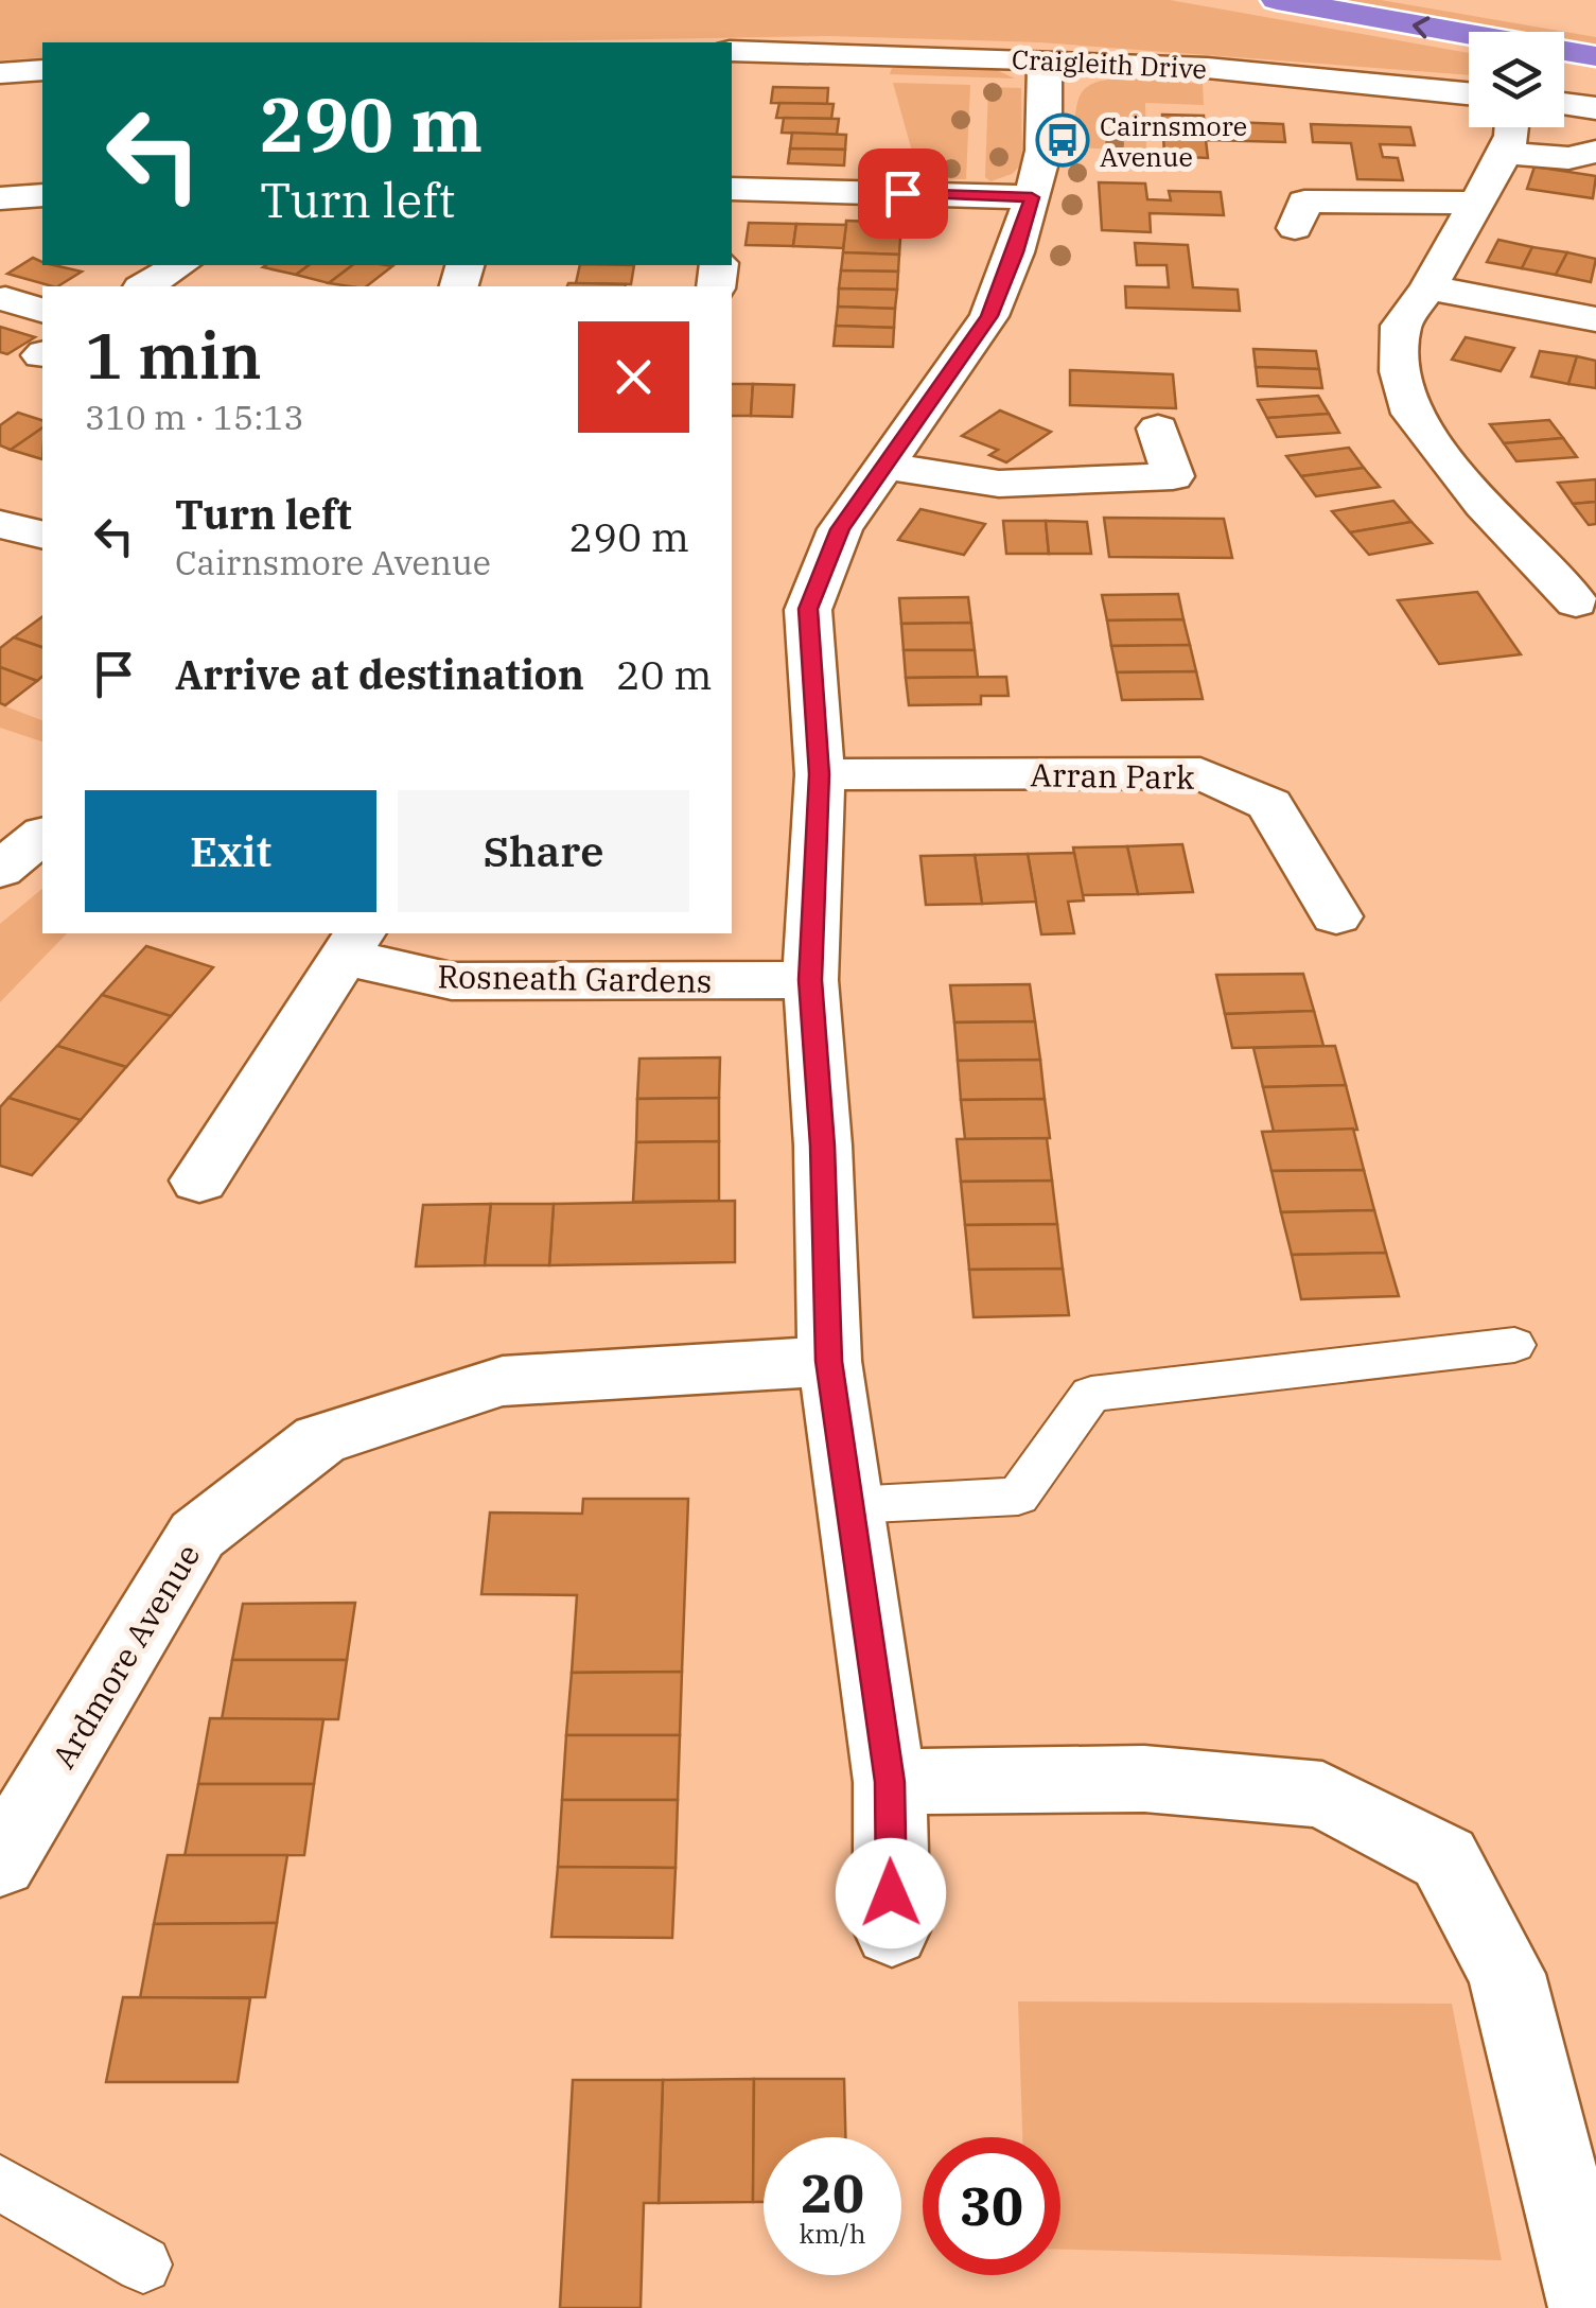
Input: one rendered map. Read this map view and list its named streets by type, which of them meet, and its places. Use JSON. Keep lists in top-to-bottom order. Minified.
{"streets":{"street":["Craigleith Drive","Arran Park","Rosneath Gardens","Ardmore Avenue"]},"places":{"bus stop":["Cairnsmore Avenue"]},"page":{"turn":["290 m","Turn left"],"heading":["1 min","310 m · 15:13"],"list":[{"name":"Turn left","note":"Cairnsmore Avenue","value":"290 m"},{"name":"Arrive at destination","value":"20 m"}],"buttons":["Exit","Share"],"speed":"20 km/h","limit":"30"}}
